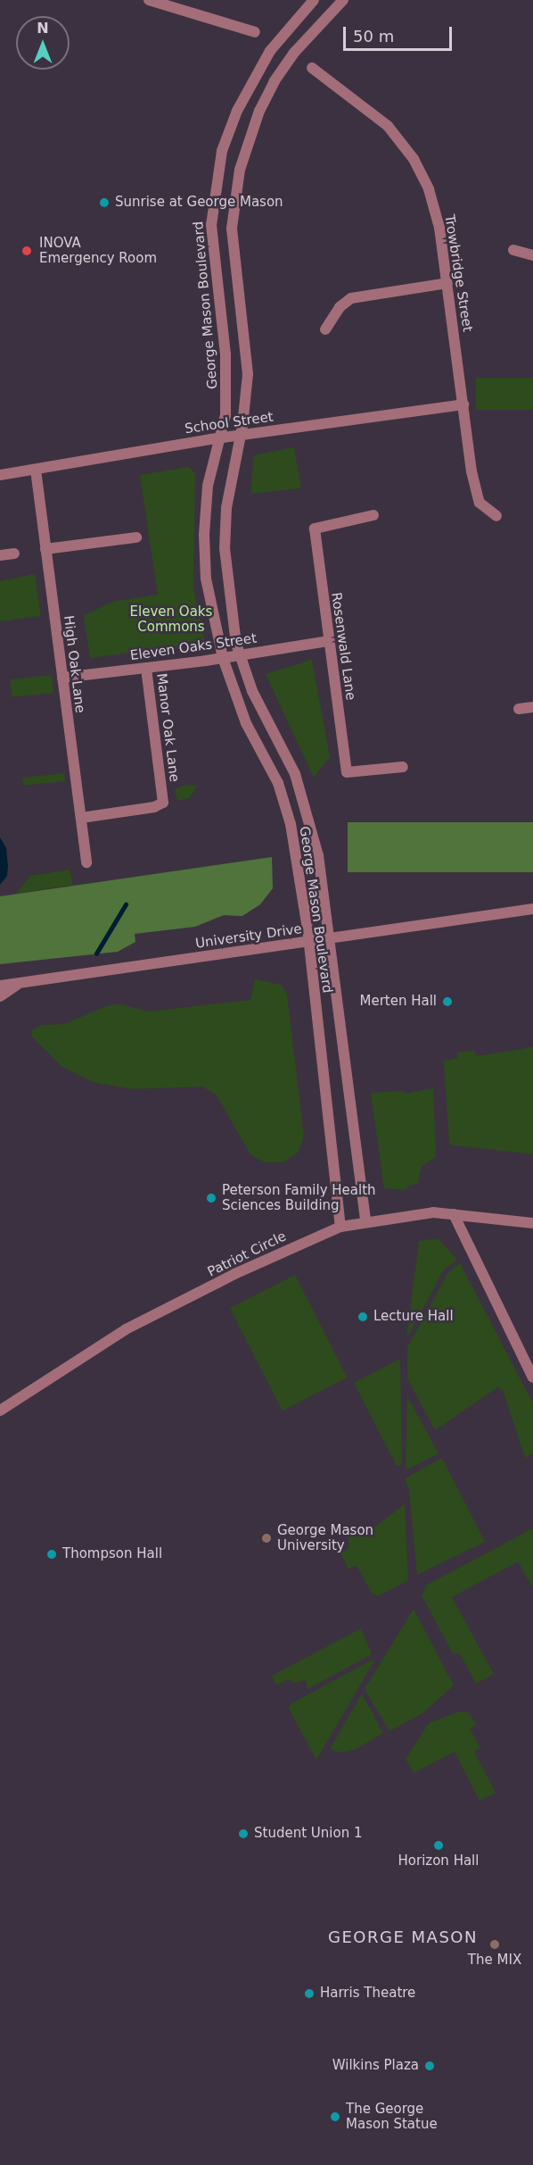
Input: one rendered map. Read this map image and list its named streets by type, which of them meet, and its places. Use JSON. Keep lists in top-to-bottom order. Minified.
{"streets":{"street":["Trowbridge Street","George Mason Boulevard","School Street","Rosenwald Lane","Eleven Oaks Street","High Oak Lane","Manor Oak Lane","University Drive","Patriot Circle"]},"crossings":[["Trowbridge Street","School Street"],["George Mason Boulevard","School Street"],["George Mason Boulevard","Eleven Oaks Street"],["George Mason Boulevard","University Drive"],["George Mason Boulevard","Patriot Circle"],["School Street","High Oak Lane"],["Rosenwald Lane","Eleven Oaks Street"],["Eleven Oaks Street","High Oak Lane"],["Eleven Oaks Street","Manor Oak Lane"],["High Oak Lane","Manor Oak Lane"]],"districts":["GEORGE MASON"],"parks":["Eleven Oaks Commons"],"places":["Sunrise at George Mason","INOVA Emergency Room","Merten Hall","Peterson Family Health Sciences Building","Lecture Hall","George Mason University","Thompson Hall","Student Union 1","Horizon Hall","The MIX","Harris Theatre","Wilkins Plaza","The George Mason Statue"],"scale_bar":"50 m","north":"top"}
